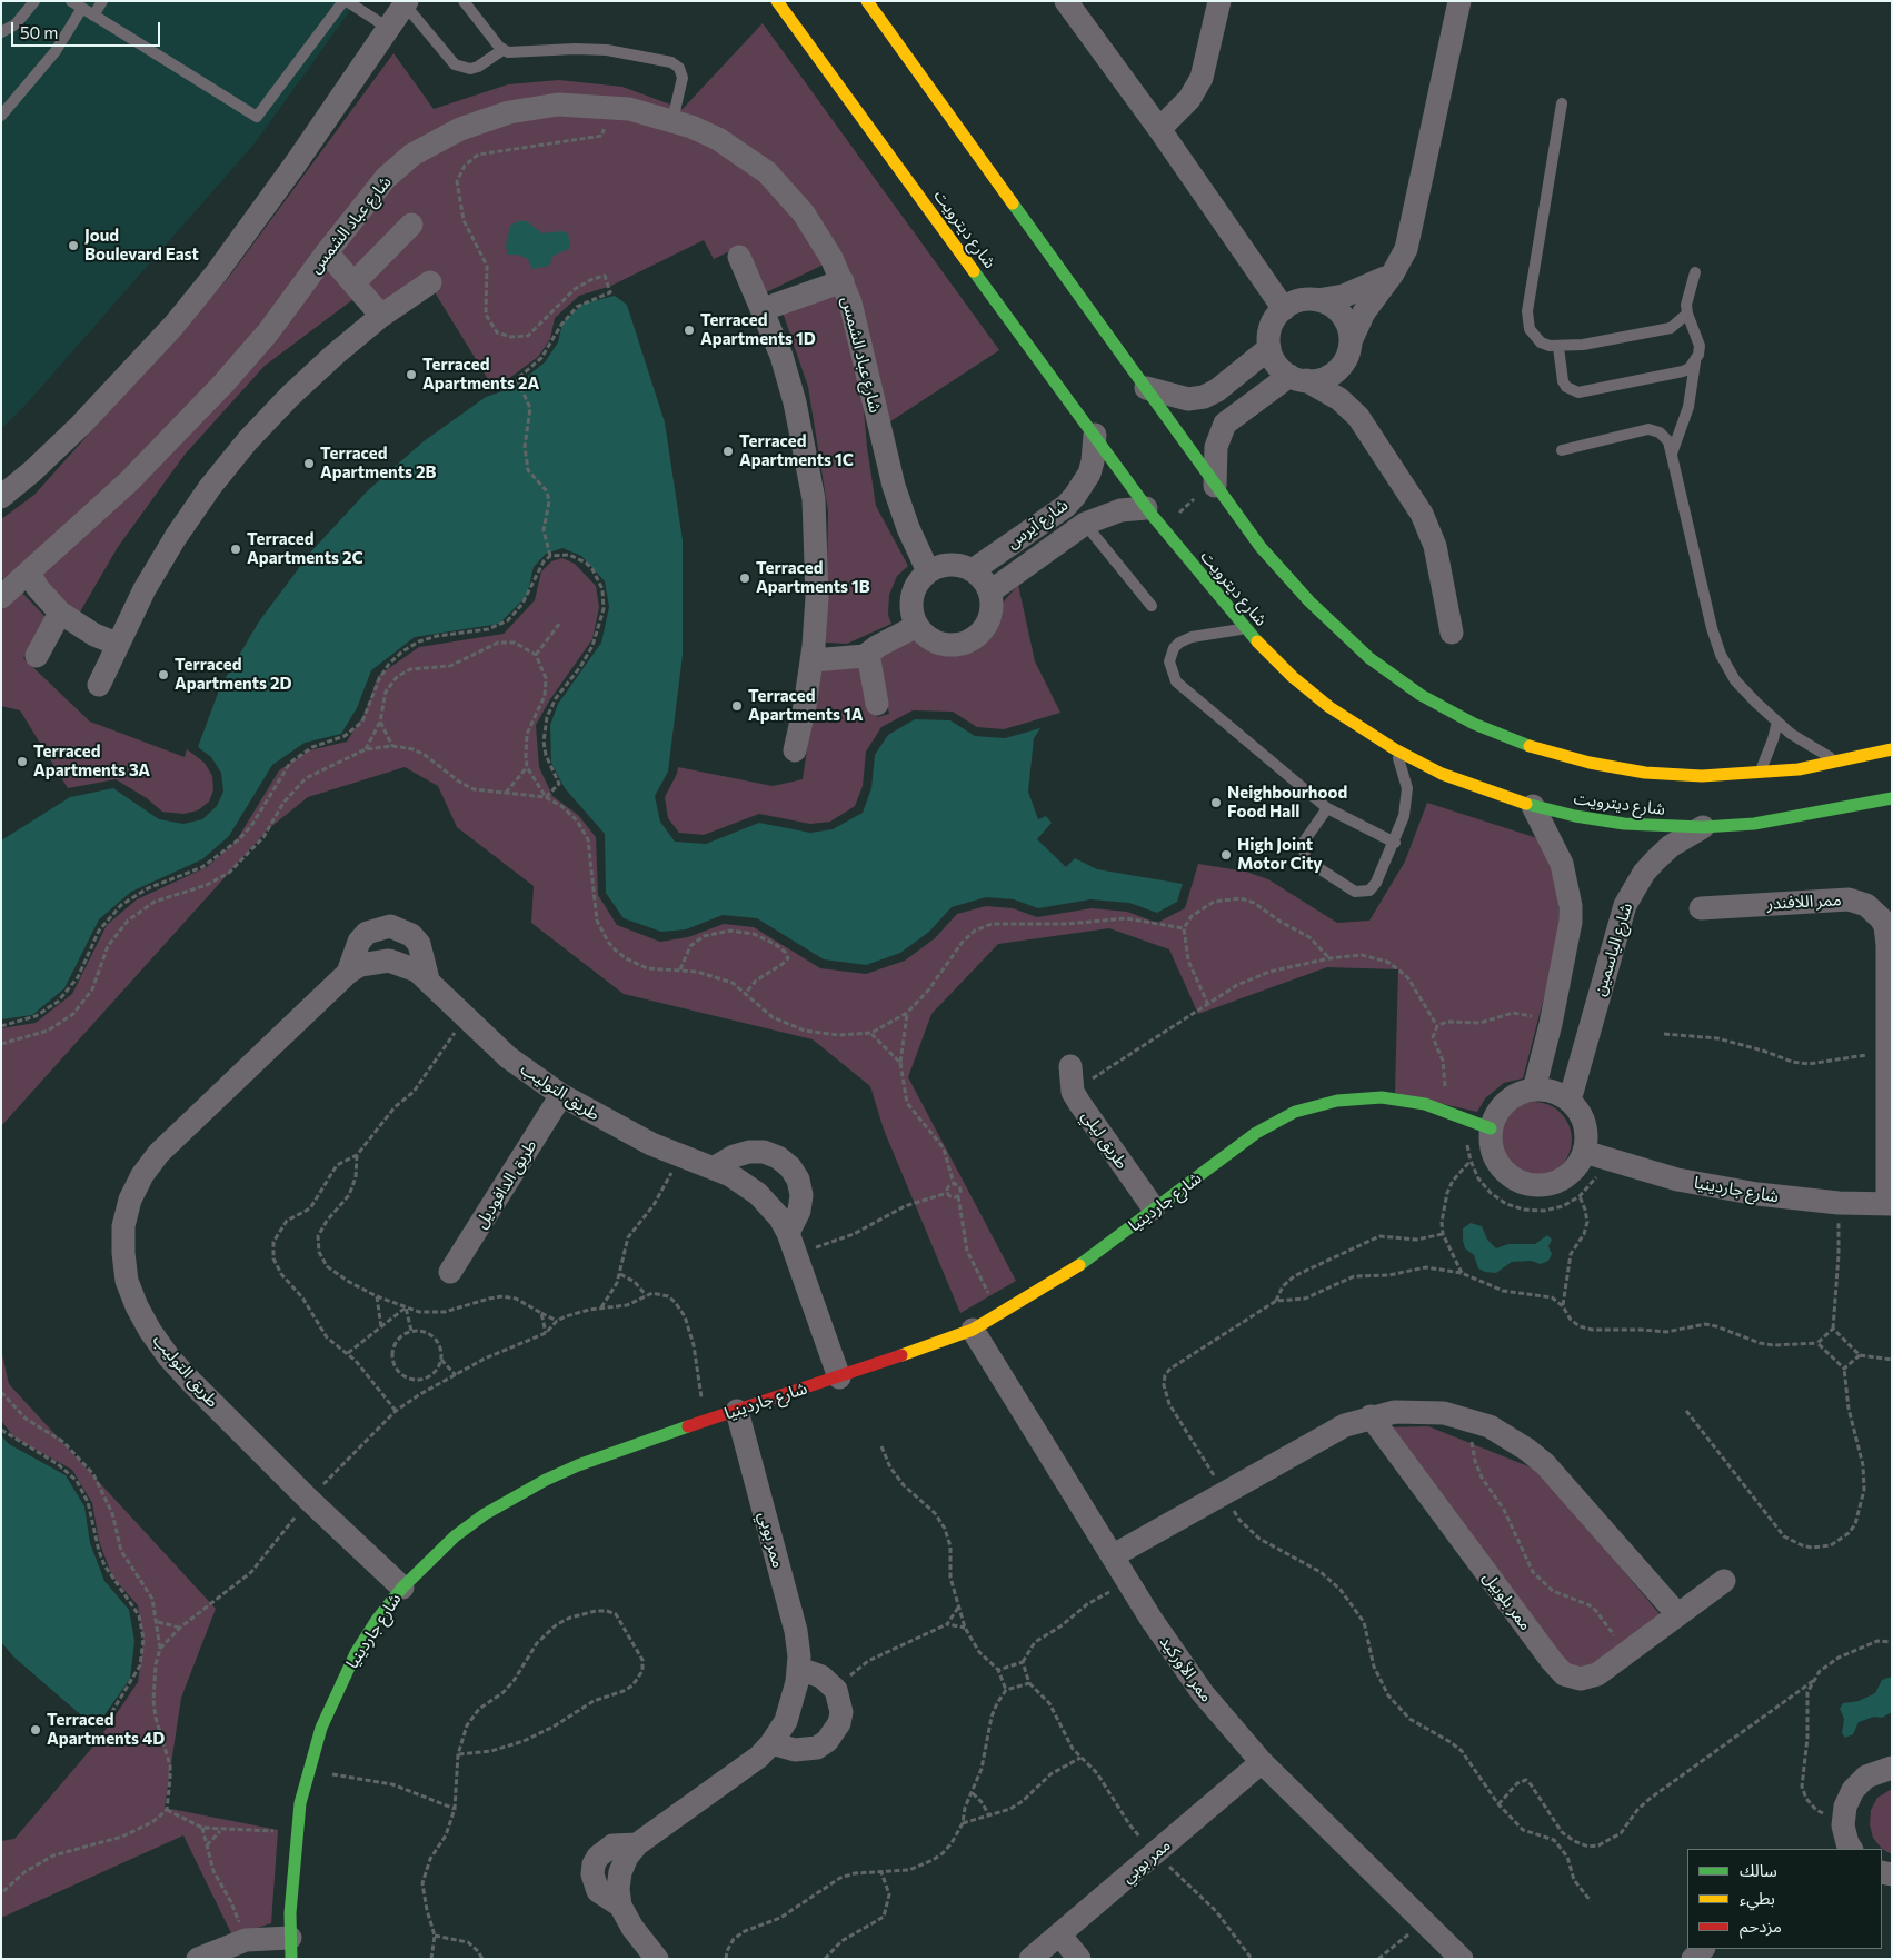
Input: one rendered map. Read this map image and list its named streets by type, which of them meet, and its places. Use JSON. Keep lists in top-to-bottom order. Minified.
{"streets":{"street":["شارع عباد الشمس","شارع ديترويت","شارع آيرس","ممر اللافندر","شارع الياسمين","طريق التوليب","طريق ليلي","طريق الدافوديل","شارع جاردينيا","ممر بوبي","ممر بلوبيل","ممر الأوركيد"]},"crossings":[["شارع عباد الشمس","شارع آيرس"],["شارع ديترويت","شارع آيرس"],["شارع ديترويت","شارع الياسمين"],["ممر اللافندر","شارع جاردينيا"],["شارع الياسمين","شارع جاردينيا"],["طريق التوليب","طريق الدافوديل"],["طريق التوليب","شارع جاردينيا"],["طريق ليلي","شارع جاردينيا"],["شارع جاردينيا","ممر بوبي"],["شارع جاردينيا","ممر الأوركيد"],["ممر بوبي","ممر الأوركيد"]],"places":["Joud Boulevard East","Terraced Apartments 1D","Terraced Apartments 2A","Terraced Apartments 1C","Terraced Apartments 2B","Terraced Apartments 2C","Terraced Apartments 1B","Terraced Apartments 2D","Terraced Apartments 1A","Terraced Apartments 3A","Neighbourhood Food Hall","High Joint Motor City","Terraced Apartments 4D"],"legend":["سالك","بطيء","مزدحم"],"scale_bar":"50 m"}
